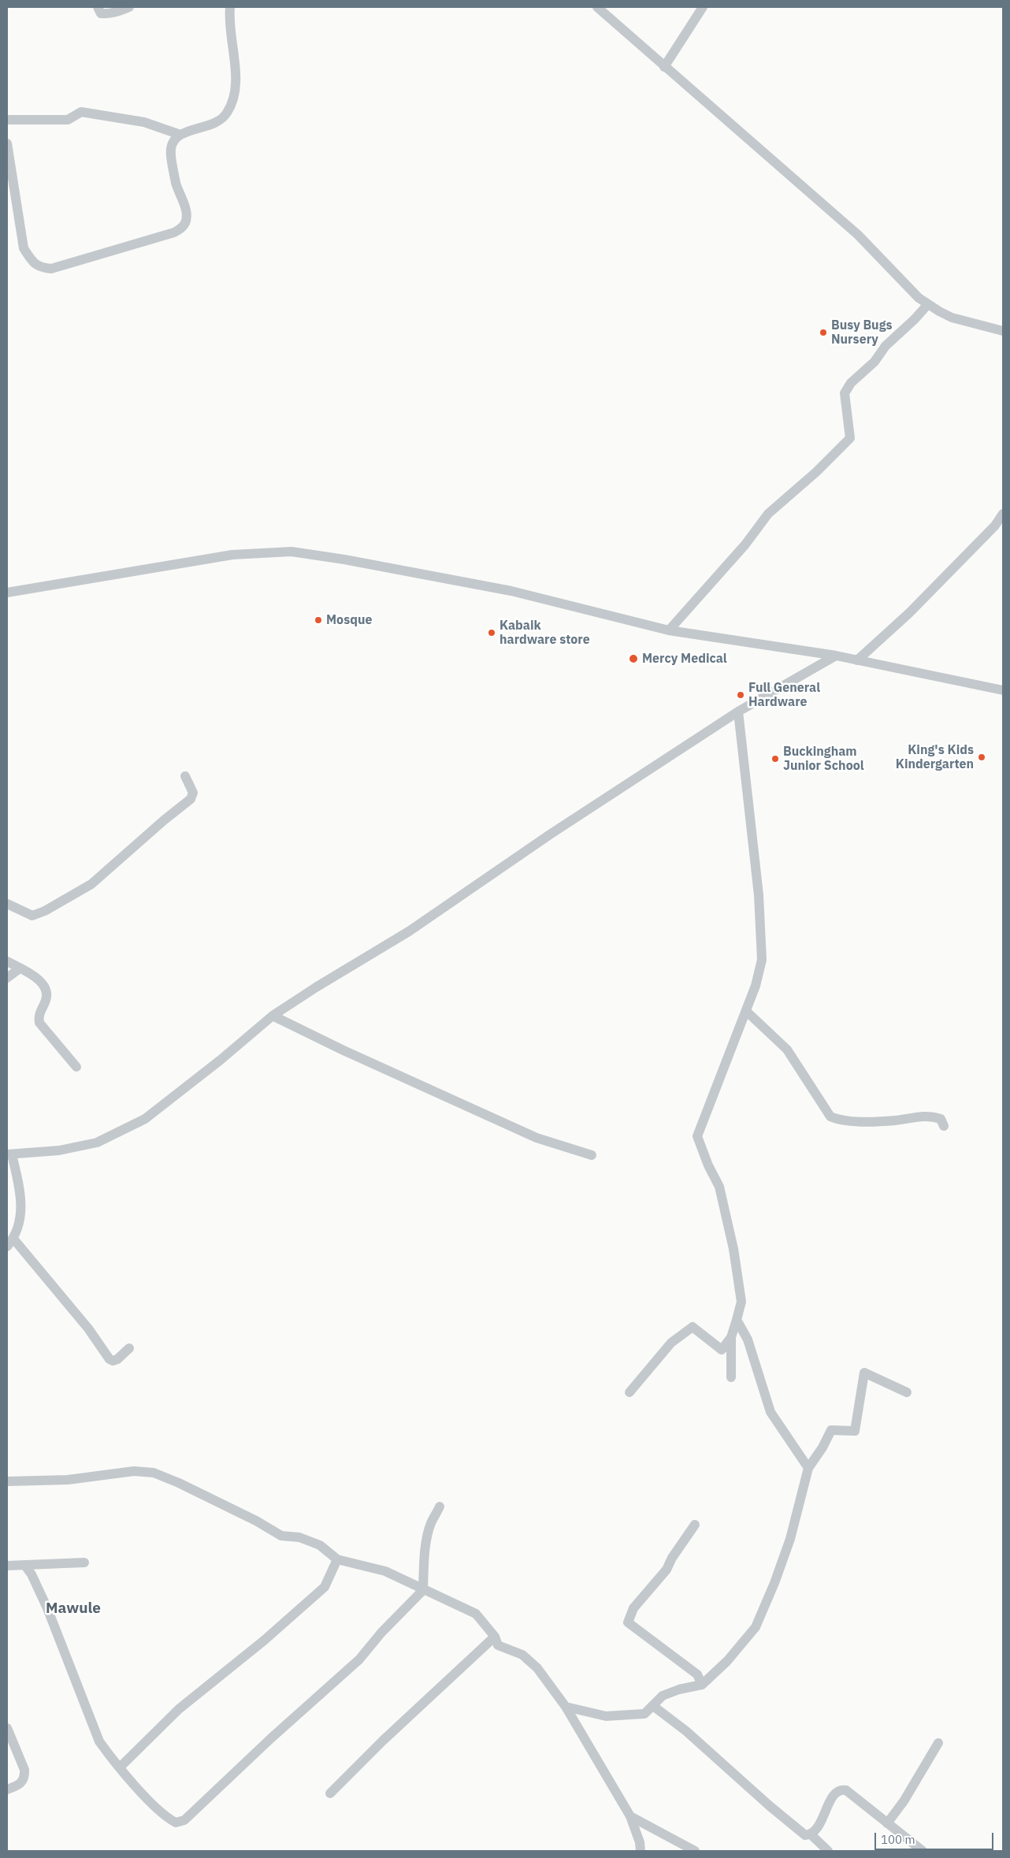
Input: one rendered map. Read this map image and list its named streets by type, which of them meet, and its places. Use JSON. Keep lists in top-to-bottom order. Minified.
{"districts":["Mawule"],"places":["Busy Bugs Nursery","Mosque","Kabaik hardware store","Mercy Medical","Full General Hardware","King's Kids Kindergarten","Buckingham Junior School"],"scale_bar":"100 m"}
